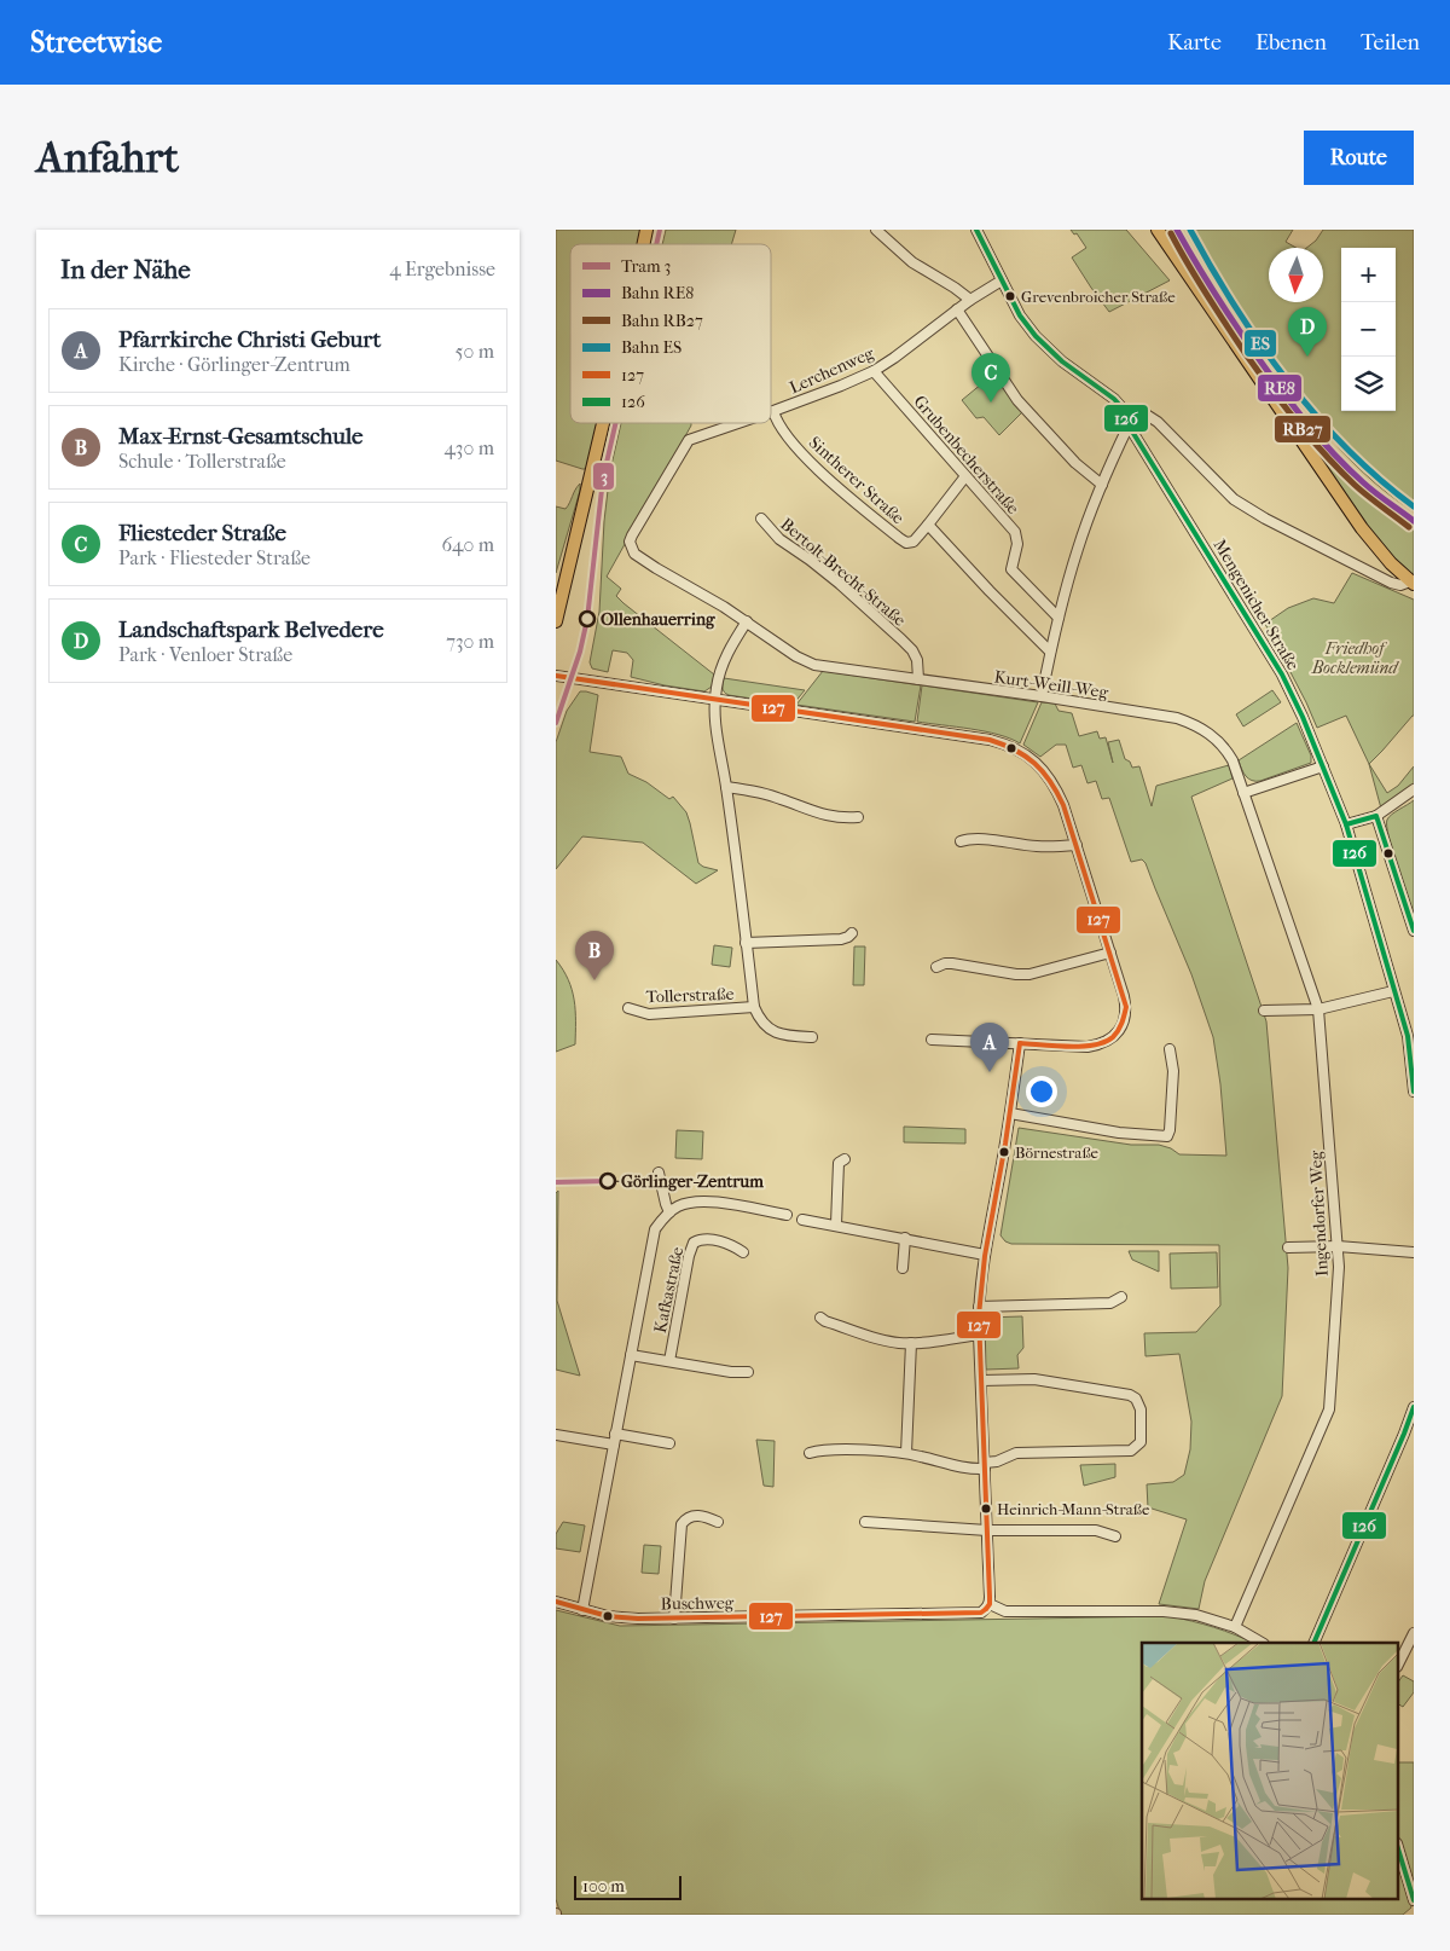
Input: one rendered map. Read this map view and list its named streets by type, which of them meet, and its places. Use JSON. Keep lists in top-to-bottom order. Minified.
{"streets":{"street":["Lerchenweg","Grubenbecherstraße","Sintherer Straße","Bertolt-Brecht-Straße","Mengenicher Straße","Kurt-Weill-Weg","Tollerstraße","Ingendorfer Weg","Kafkastraße","Buschweg"]},"crossings":[["Lerchenweg","Grubenbecherstraße"],["Lerchenweg","Sintherer Straße"],["Lerchenweg","Kurt-Weill-Weg"],["Grubenbecherstraße","Sintherer Straße"],["Bertolt-Brecht-Straße","Kurt-Weill-Weg"],["Kurt-Weill-Weg","Ingendorfer Weg"],["Ingendorfer Weg","Buschweg"]],"parks":["Friedhof Bocklemünd"],"places":["Grevenbroicher Straße","Ollenhauerring","Börnestraße","Görlinger-Zentrum","Heinrich-Mann-Straße"],"lines":["tram line 3","rail line RE8","rail line ES","transit line 126","rail line RB27","transit line 127"],"legend":["Tram 3","Bahn RE8","Bahn RB27","Bahn ES","127","126"],"scale_bar":"100 m","north":"bottom","page":{"header":"Streetwise","nav":["Karte","Ebenen","Teilen"],"buttons":"Route","title":"Anfahrt","heading":["In der Nähe","4 Ergebnisse"],"map_buttons":["+","−"],"pins":["D","C","B","A"],"list":[{"mark":"A","name":"Pfarrkirche Christi Geburt","note":"Kirche · Görlinger-Zentrum","value":"50 m"},{"mark":"B","name":"Max-Ernst-Gesamtschule","note":"Schule · Tollerstraße","value":"430 m"},{"mark":"C","name":"Fliesteder Straße","note":"Park · Fliesteder Straße","value":"640 m"},{"mark":"D","name":"Landschaftspark Belvedere","note":"Park · Venloer Straße","value":"730 m"}],"scale":"100 m"}}
